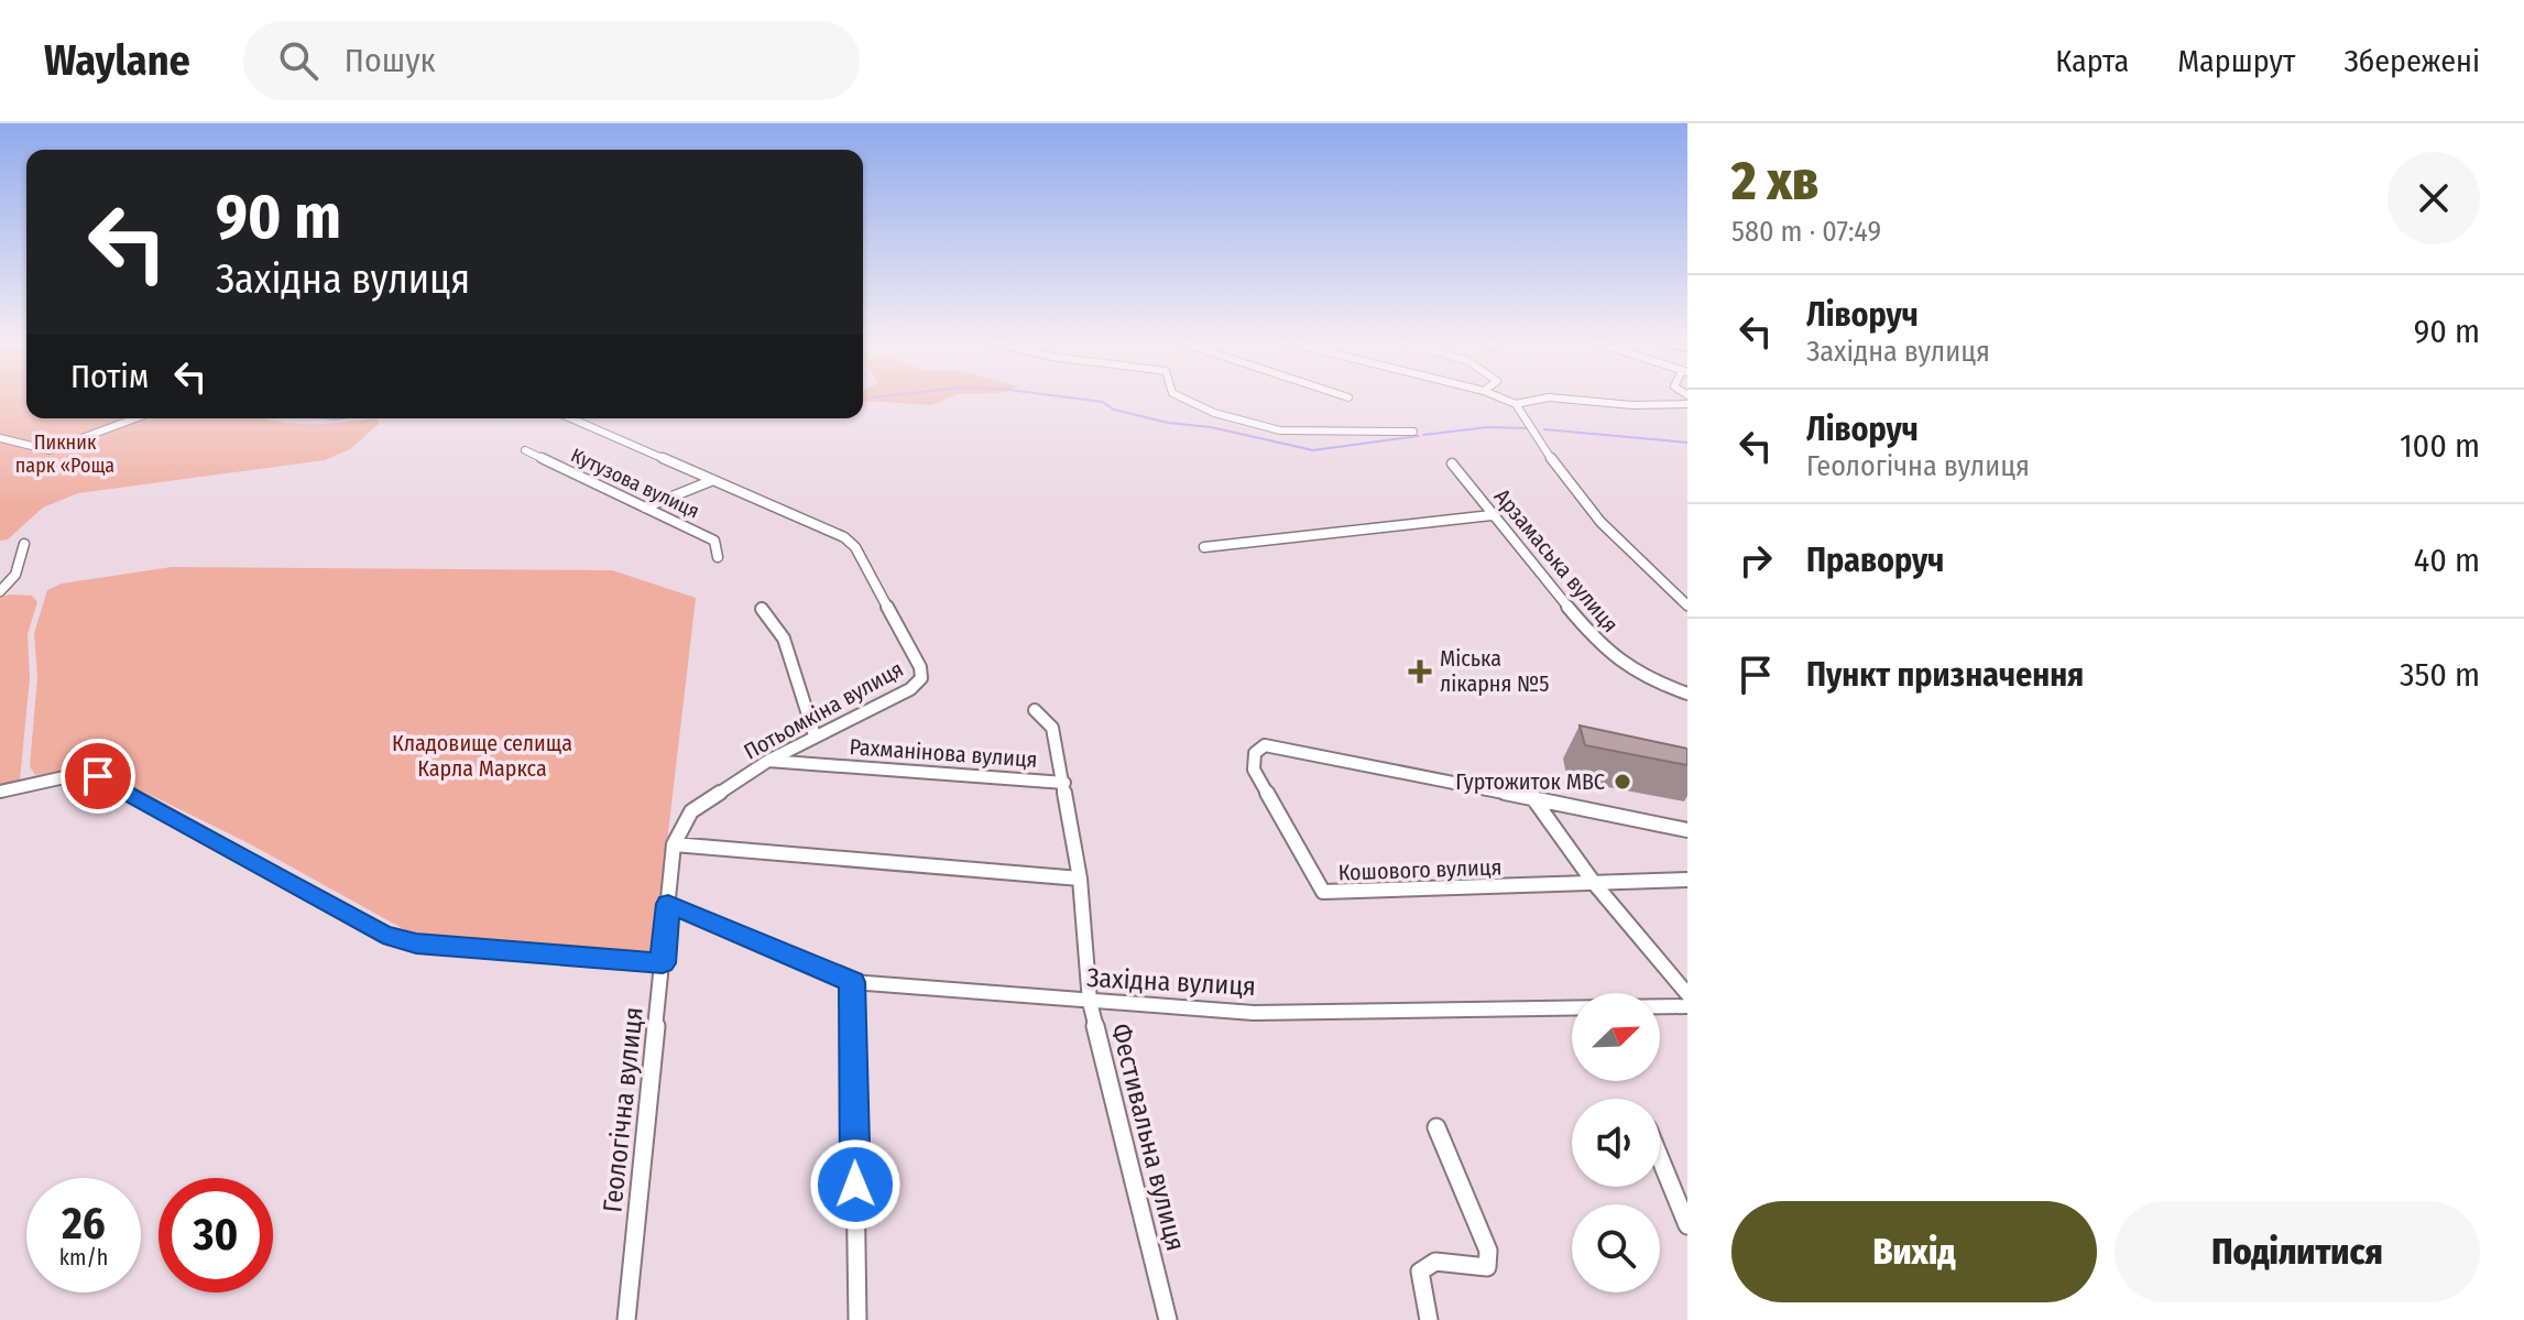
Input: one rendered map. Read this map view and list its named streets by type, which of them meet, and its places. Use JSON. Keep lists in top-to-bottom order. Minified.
{"streets":{"street":["Кутузова вулиця","Арзамаська вулиця","Потьомкіна вулиця","Рахманінова вулиця","Кошового вулиця","Західна вулиця","Геологічна вулиця","Фестивальна вулиця"]},"crossings":[["Потьомкіна вулиця","Рахманінова вулиця"],["Потьомкіна вулиця","Західна вулиця"],["Потьомкіна вулиця","Геологічна вулиця"],["Рахманінова вулиця","Фестивальна вулиця"],["Західна вулиця","Геологічна вулиця"],["Західна вулиця","Фестивальна вулиця"]],"parks":["Пикник парк «Роща","Кладовище селища Карла Маркса"],"places":{"health":["Міська лікарня №5"],"other":["Гуртожиток МВС"]},"north":"top right","page":{"header":"Waylane","search":"Пошук","nav":["Карта","Маршрут","Збережені"],"heading":["2 хв","580 m · 07:49"],"turn":["90 m","Західна вулиця"],"list":[{"name":"Ліворуч","note":"Західна вулиця","value":"90 m"},{"name":"Ліворуч","note":"Геологічна вулиця","value":"100 m"},{"name":"Праворуч","value":"40 m"},{"name":"Пункт призначення","value":"350 m"}],"then":"Потім","speed":"26 km/h","limit":"30","buttons":["Вихід","Поділитися"]}}
